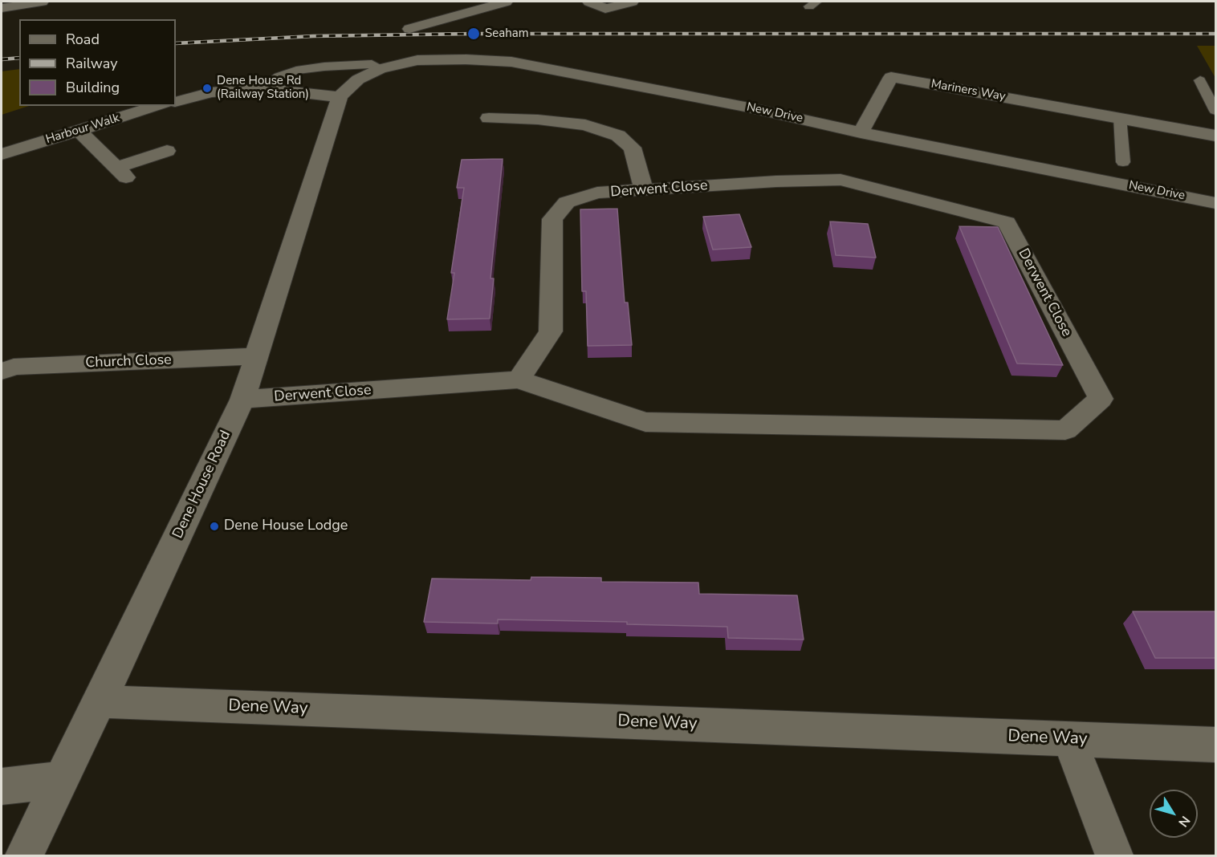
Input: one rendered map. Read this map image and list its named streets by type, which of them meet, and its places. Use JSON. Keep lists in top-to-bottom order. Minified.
{"streets":{"street":["Mariners Way","New Drive","Harbour Walk","Derwent Close","Church Close","Dene House Road","Dene Way"]},"crossings":[["Mariners Way","New Drive"],["New Drive","Dene House Road"],["Derwent Close","Dene House Road"],["Church Close","Dene House Road"],["Dene House Road","Dene Way"]],"places":["Seaham","Dene House Rd (Railway Station)","Dene House Lodge"],"legend":["Road","Railway","Building"],"north":"bottom right"}
